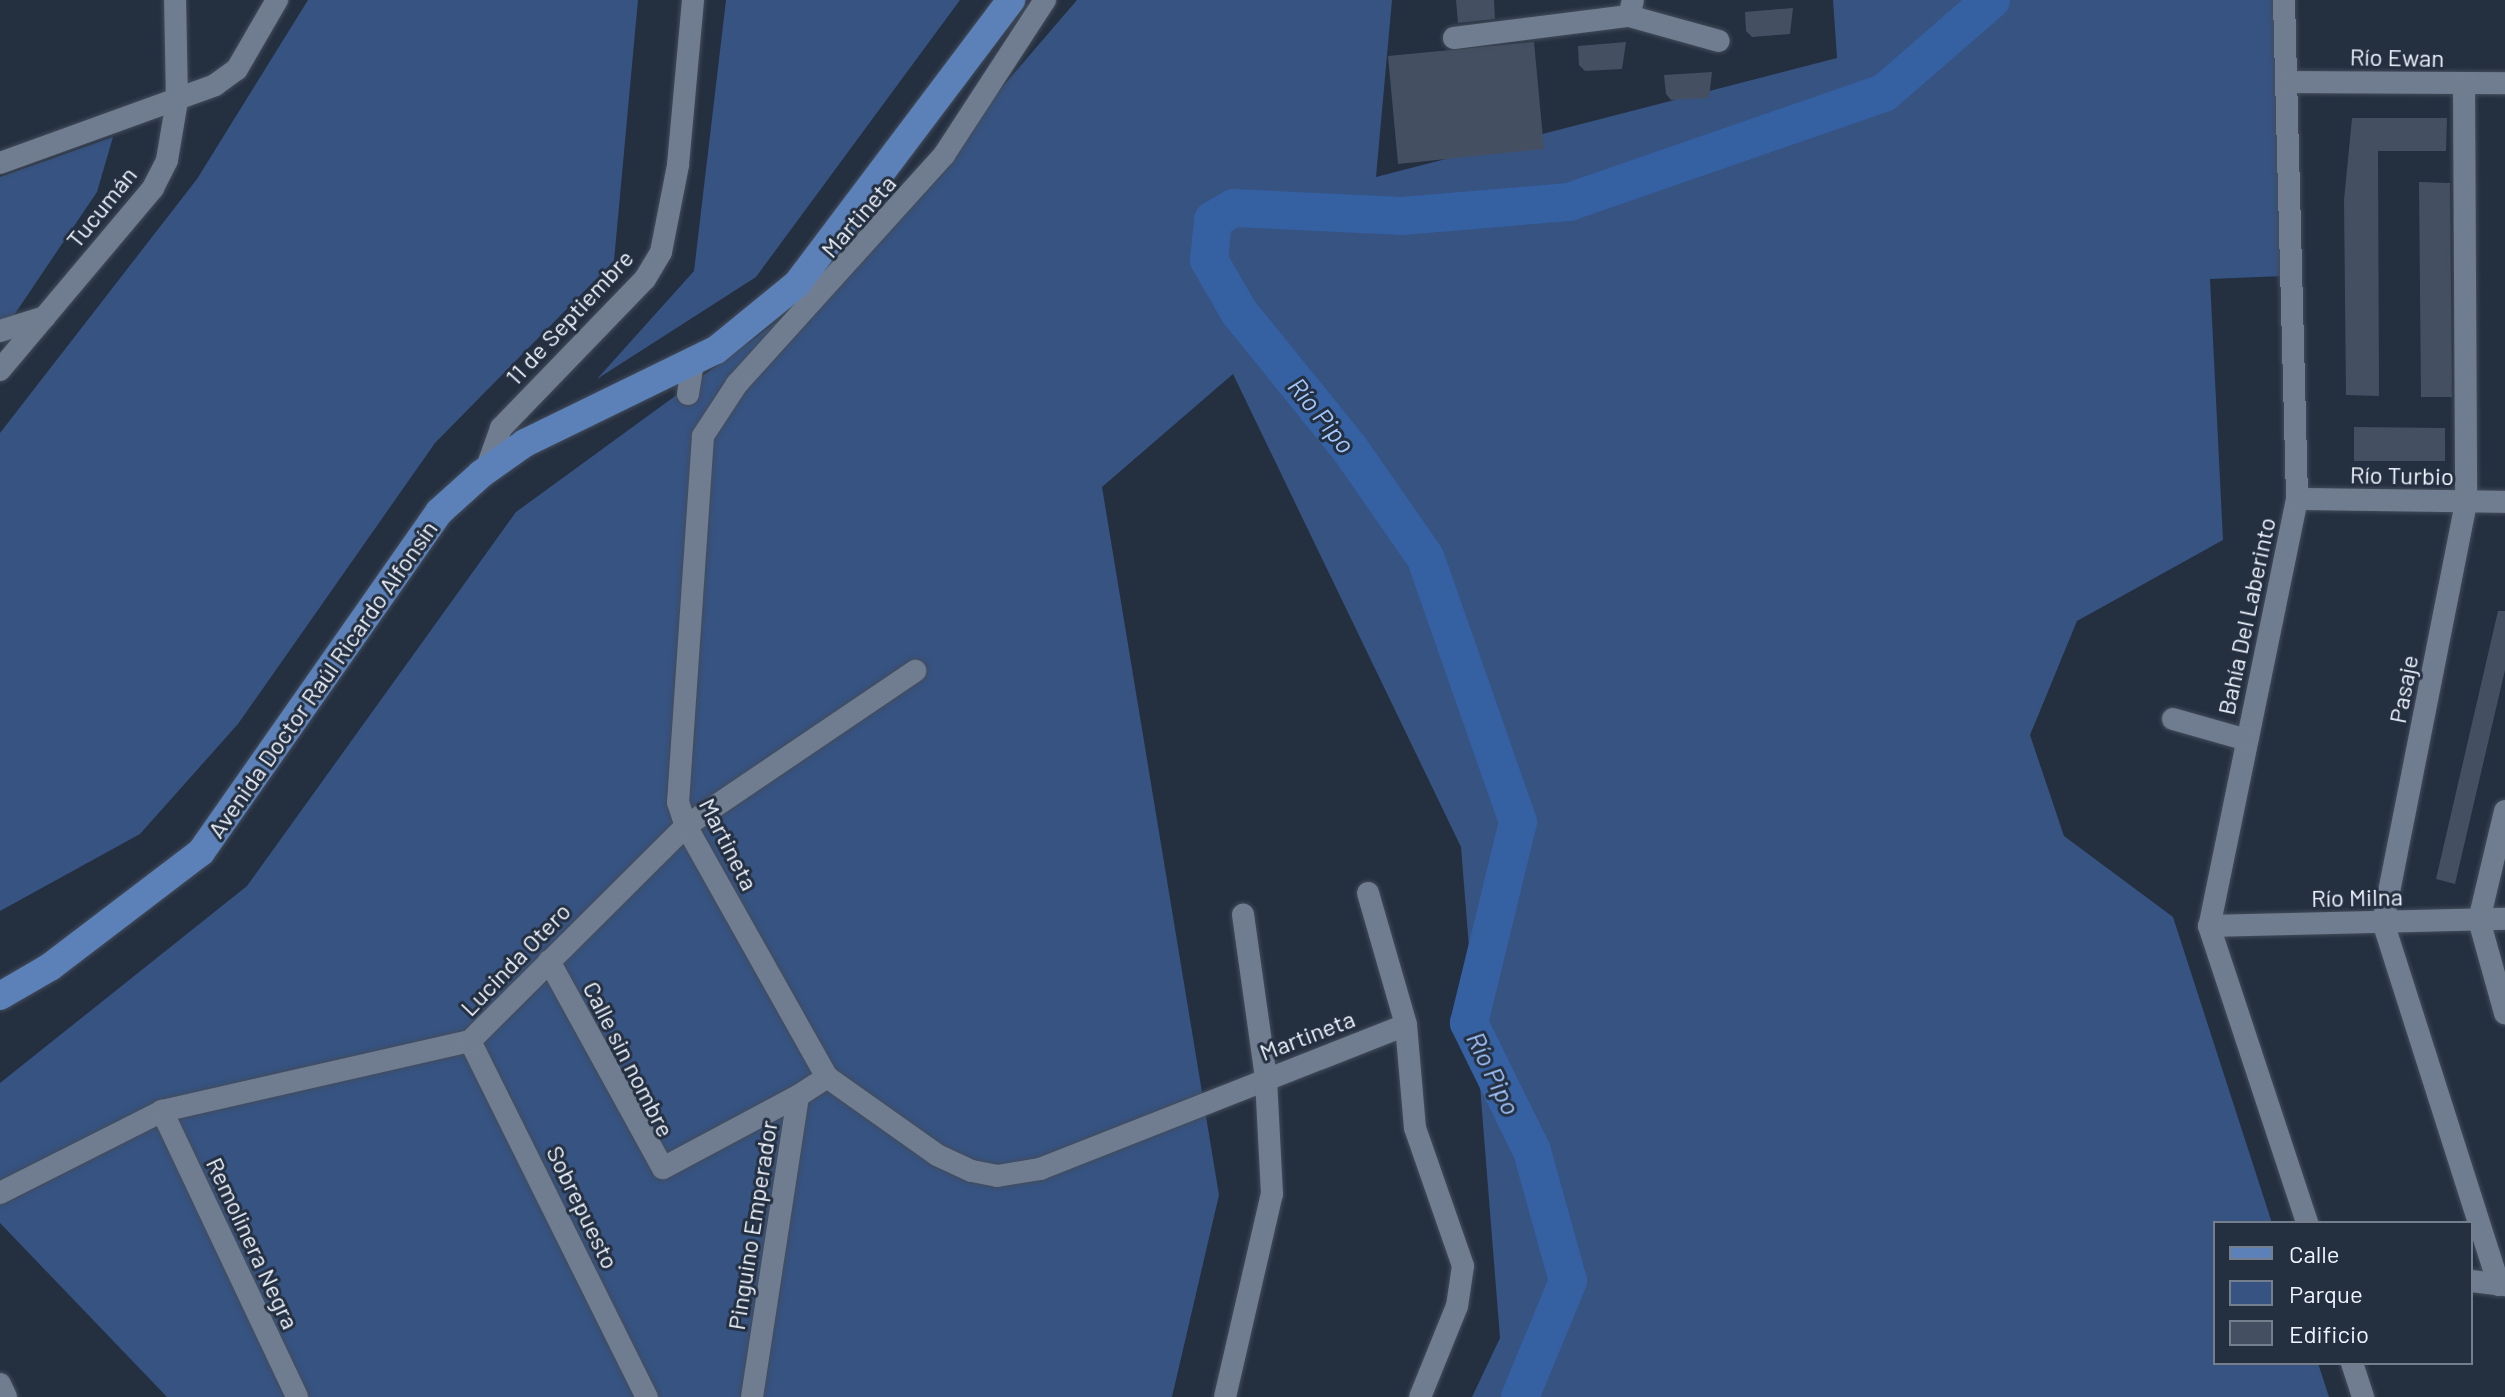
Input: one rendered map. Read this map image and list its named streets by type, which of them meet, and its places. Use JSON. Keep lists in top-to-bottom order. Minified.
{"streets":{"main road":["Avenida Doctor Raúl Ricardo Alfonsín"],"street":["Río Ewan","Tucumán","Martineta","11 de Septiembre","Río Turbio","Bahía Del Laberinto","Pasaje","Río Milna","Lucinda Otero","Calle sin nombre","Sobrepuesto","Pinguino Emperador","Remolinera Negra"]},"crossings":[["Río Ewan","Bahía Del Laberinto"],["Río Ewan","Pasaje"],["Martineta","Lucinda Otero"],["Martineta","Pinguino Emperador"],["11 de Septiembre","Avenida Doctor Raúl Ricardo Alfonsín"],["Río Turbio","Bahía Del Laberinto"],["Río Turbio","Pasaje"],["Bahía Del Laberinto","Río Milna"],["Pasaje","Río Milna"],["Lucinda Otero","Calle sin nombre"],["Lucinda Otero","Sobrepuesto"],["Lucinda Otero","Remolinera Negra"],["Calle sin nombre","Pinguino Emperador"]],"water":["Río Pipo"],"legend":["Calle","Parque","Edificio"]}
